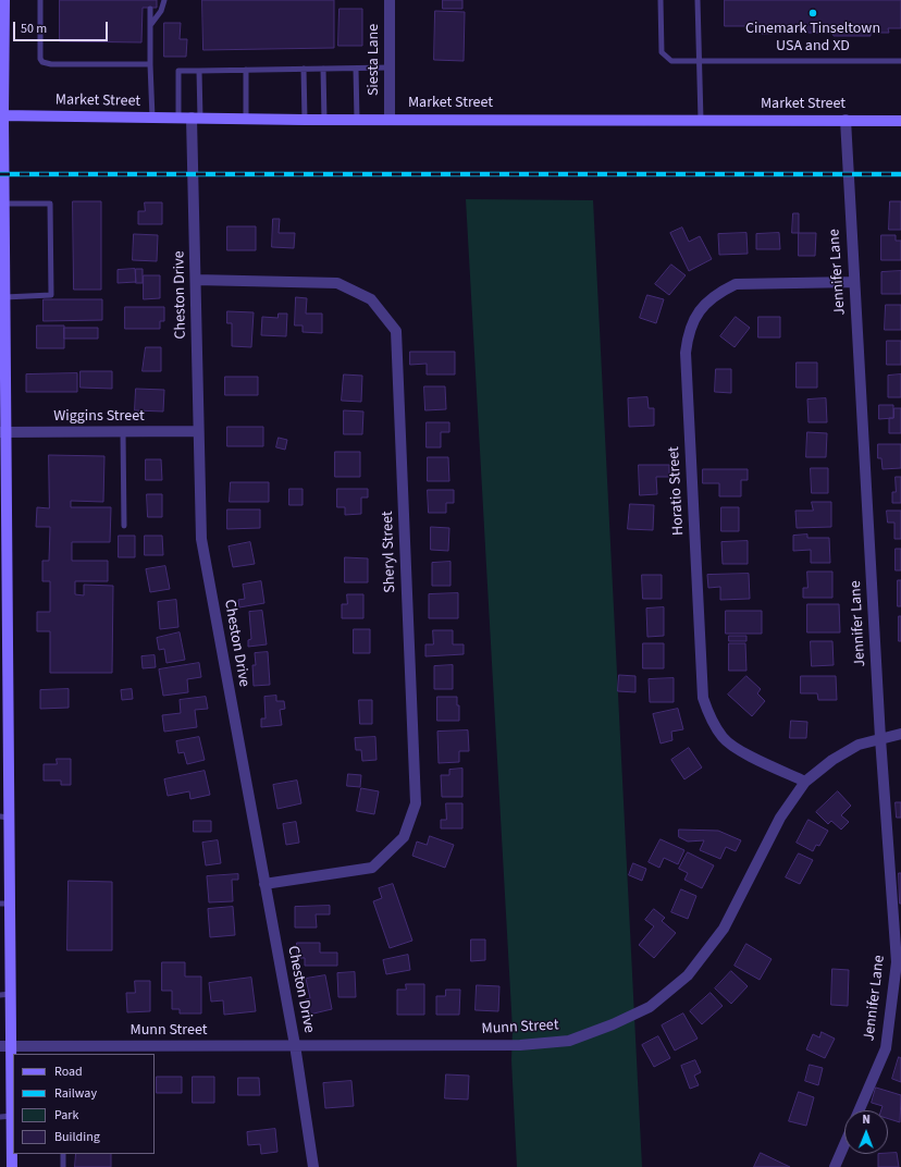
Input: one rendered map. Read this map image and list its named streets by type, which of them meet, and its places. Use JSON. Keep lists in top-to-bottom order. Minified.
{"streets":{"main road":["Market Street"],"street":["Siesta Lane","Jennifer Lane","Cheston Drive","Wiggins Street","Horatio Street","Sheryl Street","Munn Street"]},"crossings":[["Siesta Lane","Market Street"],["Market Street","Jennifer Lane"],["Market Street","Cheston Drive"],["Jennifer Lane","Horatio Street"],["Jennifer Lane","Munn Street"],["Cheston Drive","Wiggins Street"],["Cheston Drive","Sheryl Street"],["Cheston Drive","Munn Street"],["Horatio Street","Munn Street"]],"places":["Cinemark Tinseltown USA and XD"],"legend":["Road","Railway","Park","Building"],"scale_bar":"50 m","north":"top"}
